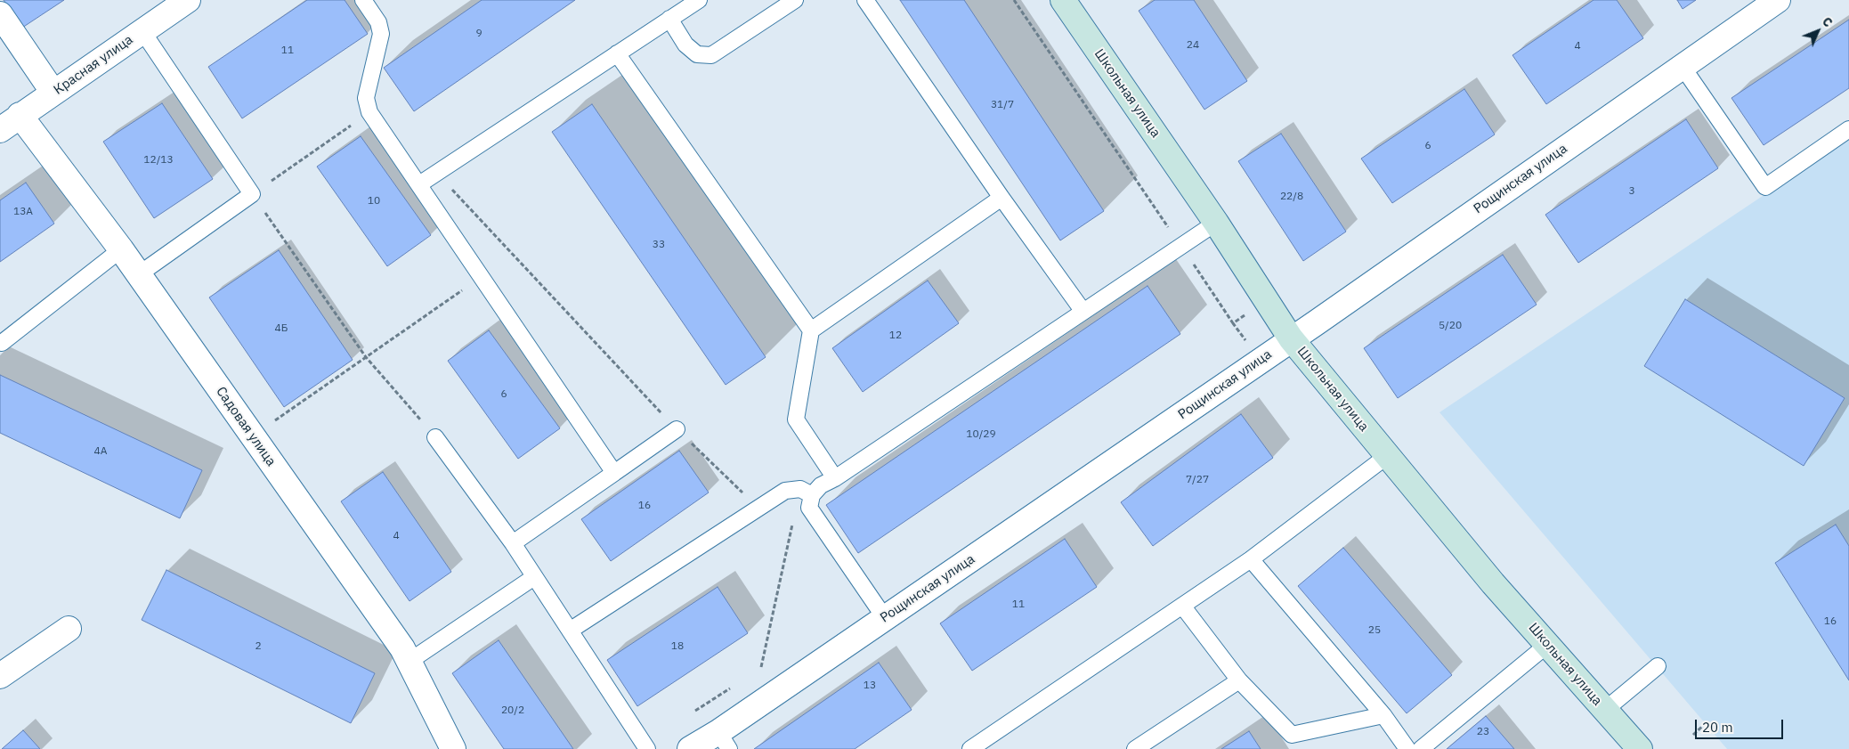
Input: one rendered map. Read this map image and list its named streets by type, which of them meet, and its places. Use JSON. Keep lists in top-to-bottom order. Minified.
{"streets":{"street":["Красная улица","Школьная улица","Рощинская улица","Садовая улица"]},"crossings":[["Красная улица","Садовая улица"],["Школьная улица","Рощинская улица"]],"house_numbers":["9","24","4","11","31/7","6","12/13","3","22/8","10","13А","33","5/20","4Б","12","6","10/29","4А","7/27","16","4","11","16","25","2","18","13","20/2","23"],"scale_bar":"20 m","north":"top right"}
